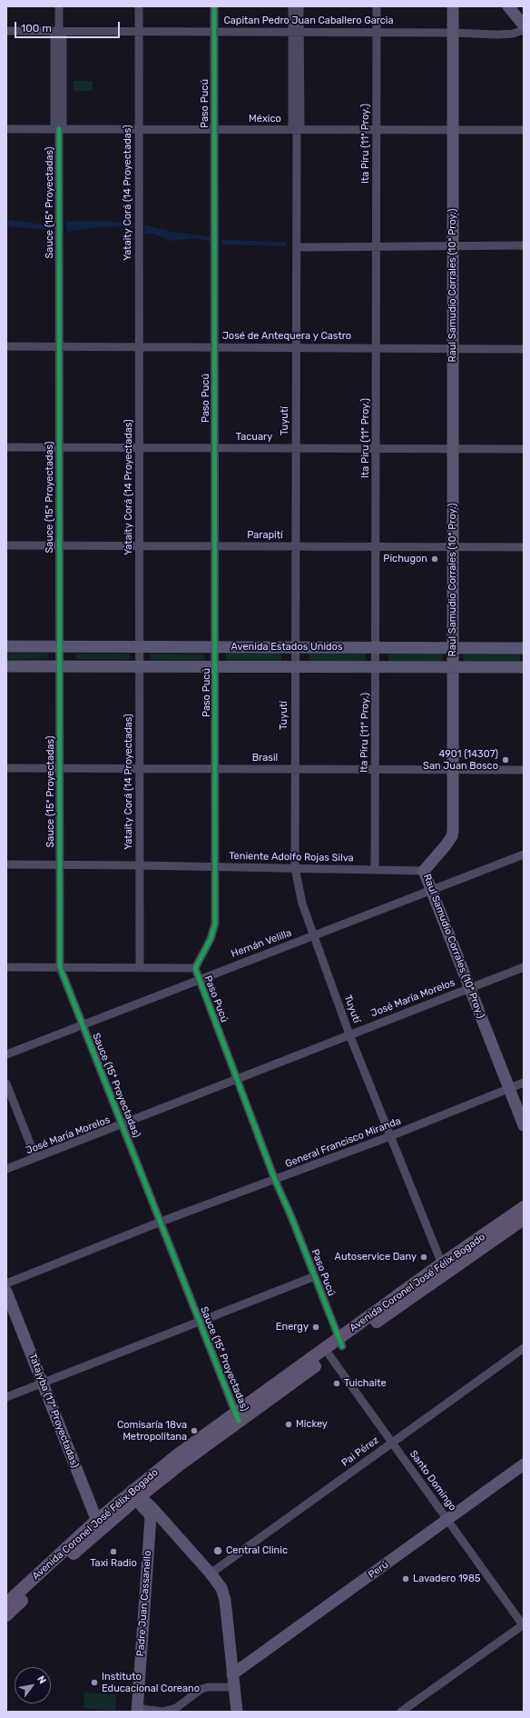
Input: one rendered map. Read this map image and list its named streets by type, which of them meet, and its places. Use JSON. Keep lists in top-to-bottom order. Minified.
{"streets":{"main road":["Avenida Coronel José Félix Bogado"],"street":["Capitan Pedro Juan Caballero Garcia","Paso Pucú","México","Ita Piru (11ª Proy.)","Yataity Corá (14 Proyectadas)","Sauce (15ª Proyectadas)","Raul Samudio Corrales (10ª Proy.)","José de Antequera y Castro","Tuyutí","Tacuary","Parapití","Avenida Estados Unidos","Brasil","Teniente Adolfo Rojas Silva","Hernán Velilla","José María Morelos","General Francisco Miranda","Tatajyba (17ª Proyectadas)","Pai Pérez","Santo Domingo","Perú","Padre Juan Cassanello"]},"crossings":[["Capitan Pedro Juan Caballero Garcia","Paso Pucú"],["Capitan Pedro Juan Caballero Garcia","Ita Piru (11ª Proy.)"],["Capitan Pedro Juan Caballero Garcia","Yataity Corá (14 Proyectadas)"],["Capitan Pedro Juan Caballero Garcia","Sauce (15ª Proyectadas)"],["Capitan Pedro Juan Caballero Garcia","Raul Samudio Corrales (10ª Proy.)"],["Capitan Pedro Juan Caballero Garcia","Tuyutí"],["Paso Pucú","México"],["Paso Pucú","José de Antequera y Castro"],["Paso Pucú","Tacuary"],["Paso Pucú","Parapití"],["Paso Pucú","Avenida Estados Unidos"],["Paso Pucú","Brasil"],["Paso Pucú","Teniente Adolfo Rojas Silva"],["Paso Pucú","Hernán Velilla"],["Paso Pucú","José María Morelos"],["Paso Pucú","General Francisco Miranda"],["Paso Pucú","Avenida Coronel José Félix Bogado"],["México","Ita Piru (11ª Proy.)"],["México","Yataity Corá (14 Proyectadas)"],["México","Sauce (15ª Proyectadas)"],["México","Raul Samudio Corrales (10ª Proy.)"],["México","Tuyutí"],["Ita Piru (11ª Proy.)","José de Antequera y Castro"],["Ita Piru (11ª Proy.)","Tacuary"],["Ita Piru (11ª Proy.)","Parapití"],["Ita Piru (11ª Proy.)","Avenida Estados Unidos"],["Ita Piru (11ª Proy.)","Brasil"],["Ita Piru (11ª Proy.)","Teniente Adolfo Rojas Silva"],["Yataity Corá (14 Proyectadas)","José de Antequera y Castro"],["Yataity Corá (14 Proyectadas)","Tacuary"],["Yataity Corá (14 Proyectadas)","Parapití"],["Yataity Corá (14 Proyectadas)","Avenida Estados Unidos"],["Yataity Corá (14 Proyectadas)","Brasil"],["Yataity Corá (14 Proyectadas)","Teniente Adolfo Rojas Silva"],["Sauce (15ª Proyectadas)","José de Antequera y Castro"],["Sauce (15ª Proyectadas)","Tacuary"],["Sauce (15ª Proyectadas)","Parapití"],["Sauce (15ª Proyectadas)","Avenida Estados Unidos"],["Sauce (15ª Proyectadas)","Brasil"],["Sauce (15ª Proyectadas)","Teniente Adolfo Rojas Silva"],["Sauce (15ª Proyectadas)","Hernán Velilla"],["Sauce (15ª Proyectadas)","José María Morelos"],["Sauce (15ª Proyectadas)","General Francisco Miranda"],["Sauce (15ª Proyectadas)","Avenida Coronel José Félix Bogado"],["Raul Samudio Corrales (10ª Proy.)","José de Antequera y Castro"],["Raul Samudio Corrales (10ª Proy.)","Tacuary"],["Raul Samudio Corrales (10ª Proy.)","Parapití"],["Raul Samudio Corrales (10ª Proy.)","Avenida Estados Unidos"],["Raul Samudio Corrales (10ª Proy.)","Brasil"],["Raul Samudio Corrales (10ª Proy.)","Teniente Adolfo Rojas Silva"],["Raul Samudio Corrales (10ª Proy.)","Hernán Velilla"],["Raul Samudio Corrales (10ª Proy.)","José María Morelos"],["Raul Samudio Corrales (10ª Proy.)","General Francisco Miranda"],["José de Antequera y Castro","Tuyutí"],["Tuyutí","Tacuary"],["Tuyutí","Parapití"],["Tuyutí","Avenida Estados Unidos"],["Tuyutí","Brasil"],["Tuyutí","Teniente Adolfo Rojas Silva"],["Tuyutí","Hernán Velilla"],["Tuyutí","José María Morelos"],["Tuyutí","General Francisco Miranda"],["Tuyutí","Avenida Coronel José Félix Bogado"],["Avenida Coronel José Félix Bogado","Tatajyba (17ª Proyectadas)"],["Avenida Coronel José Félix Bogado","Santo Domingo"],["Avenida Coronel José Félix Bogado","Padre Juan Cassanello"],["Pai Pérez","Santo Domingo"],["Santo Domingo","Perú"]],"places":["Pichugon","4901 (14307) San Juan Bosco","Autoservice Dany","Energy","Tuichaite","Mickey","Comisaría 18va Metropolitana","Central Clinic","Taxi Radio","Lavadero 1985","Instituto Educacional Coreano"],"scale_bar":"100 m","north":"top right"}
